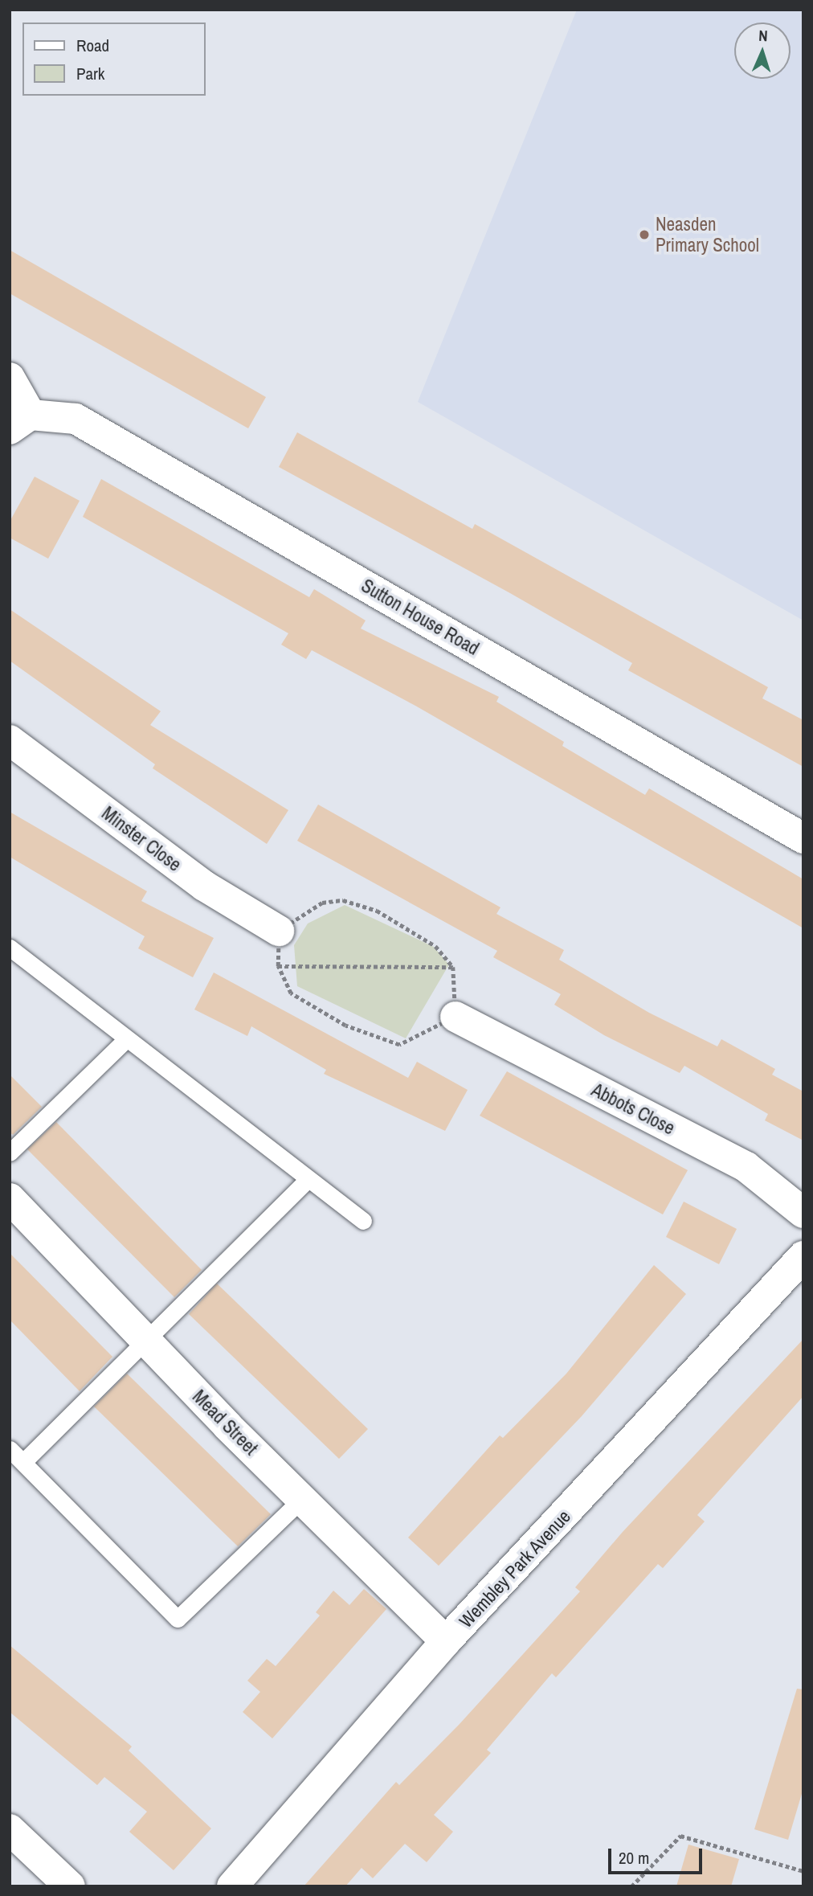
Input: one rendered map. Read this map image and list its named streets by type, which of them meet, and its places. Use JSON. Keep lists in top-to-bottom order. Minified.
{"streets":{"street":["Sutton House Road","Minster Close","Abbots Close","Mead Street","Wembley Park Avenue"]},"crossings":[["Mead Street","Wembley Park Avenue"]],"places":["Neasden Primary School"],"legend":["Road","Park"],"scale_bar":"20 m","north":"top"}
